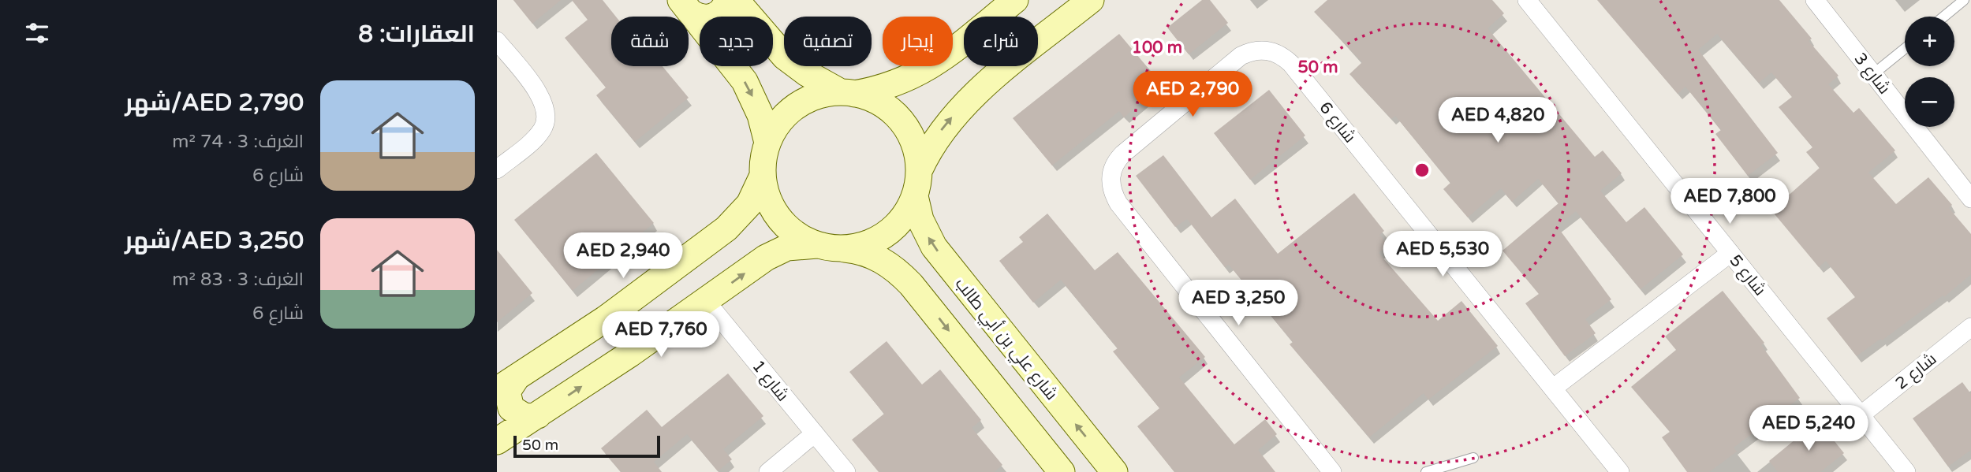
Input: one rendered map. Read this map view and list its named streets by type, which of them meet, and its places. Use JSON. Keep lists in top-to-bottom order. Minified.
{"streets":{"main road":["شارع علي بن أبي طالب"],"street":["شارع 3","شارع 6","شارع 5","شارع 2","شارع 1"]},"crossings":[["شارع 5","شارع 2"]],"scale_bar":"50 m","page":{"heading":"العقارات: 8","map_buttons":["+","−"],"chip":["شراء","إيجار","تصفية","جديد","شقة"],"list":[{"name":"AED 2,790/شهر","note":"الغرف: 3 · 74 m² · شارع 6"},{"name":"AED 3,250/شهر","note":"الغرف: 3 · 83 m² · شارع 6"}],"price":["AED 2,790","AED 4,820","AED 7,800","AED 5,530","AED 2,940","AED 3,250","AED 7,760","AED 5,240"],"scale":"50 m"},"rings":["100 m","50 m"]}
